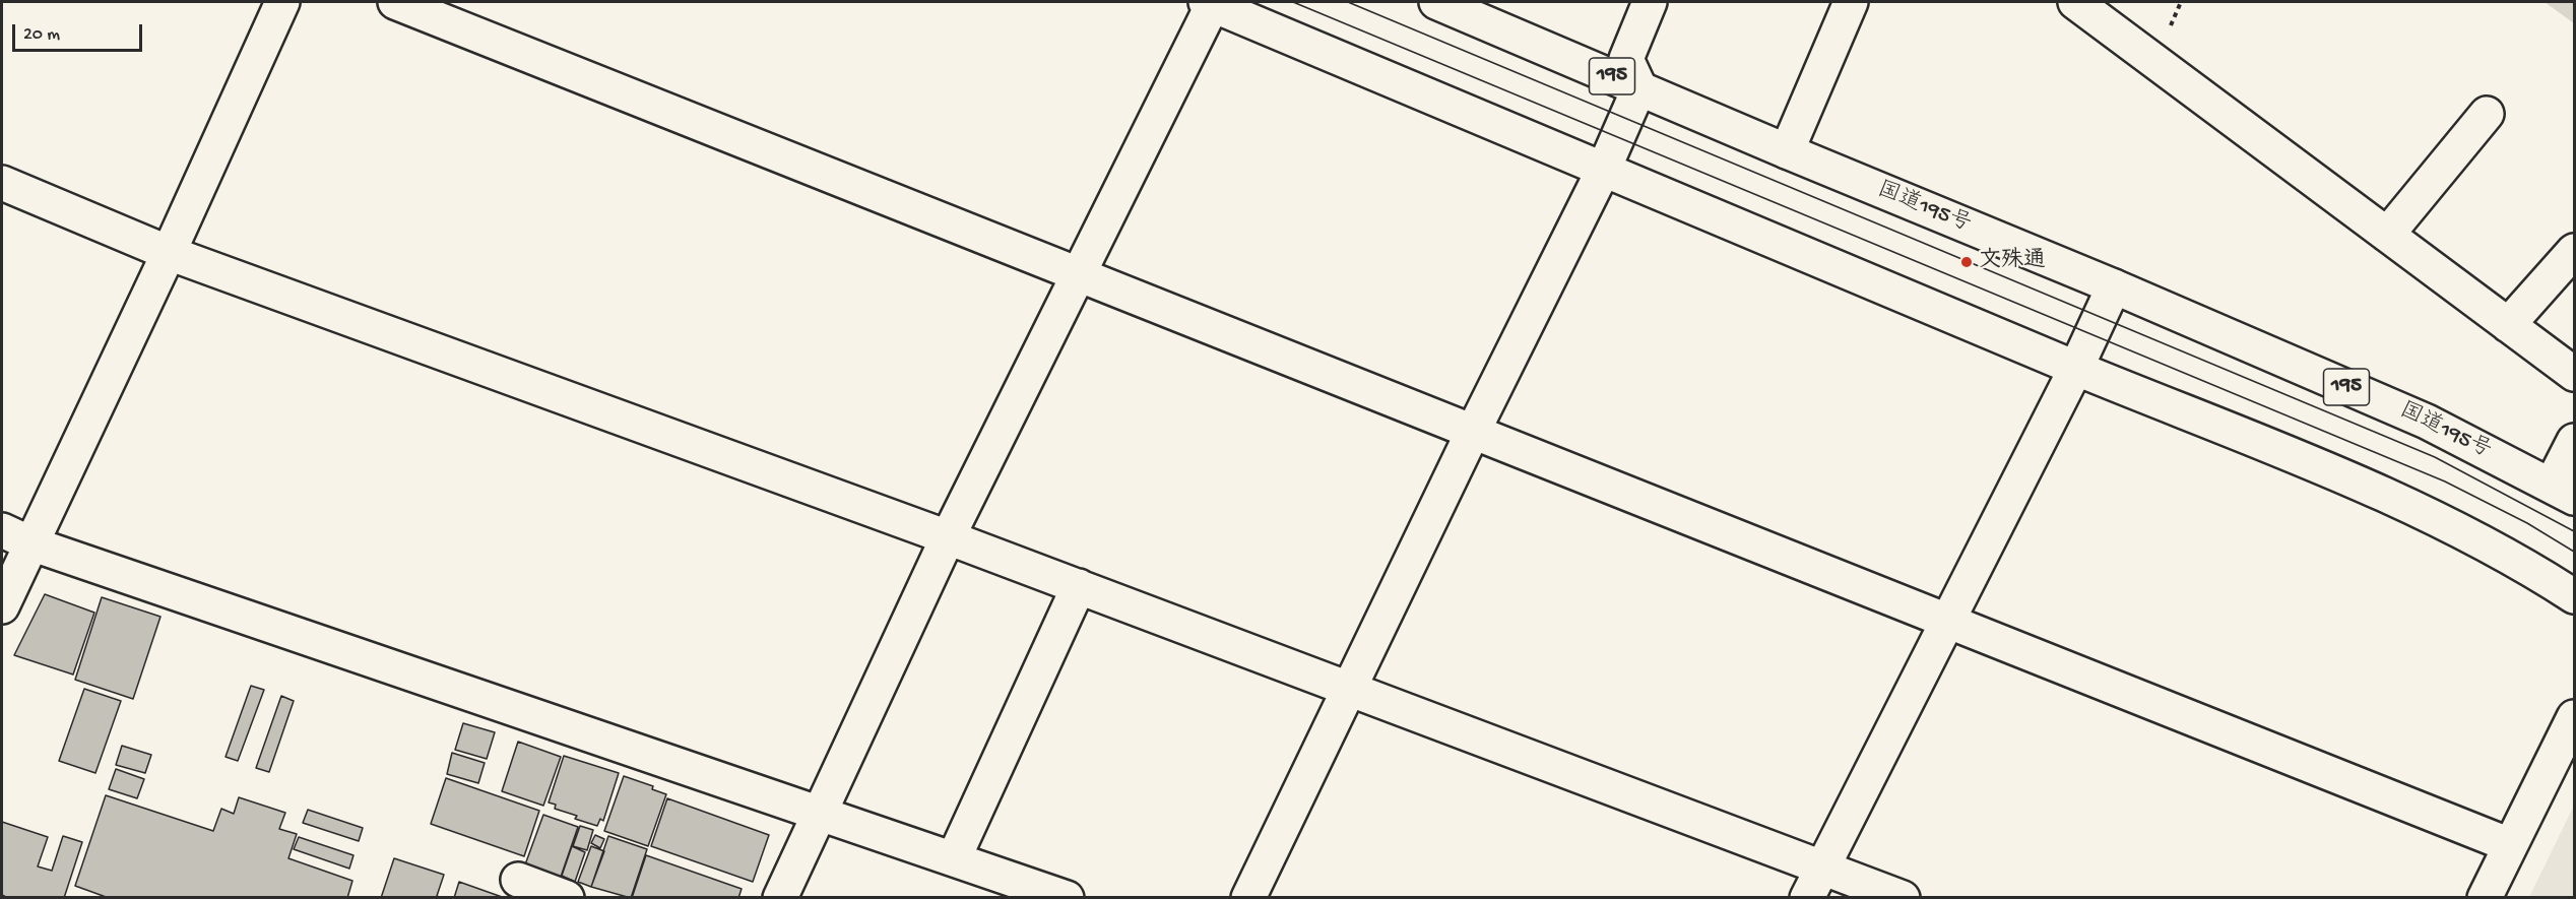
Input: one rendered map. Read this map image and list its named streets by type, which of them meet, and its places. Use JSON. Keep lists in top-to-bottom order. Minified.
{"streets":{"main road":["195","国道195号"]},"places":["文殊通"],"scale_bar":"20 m"}
